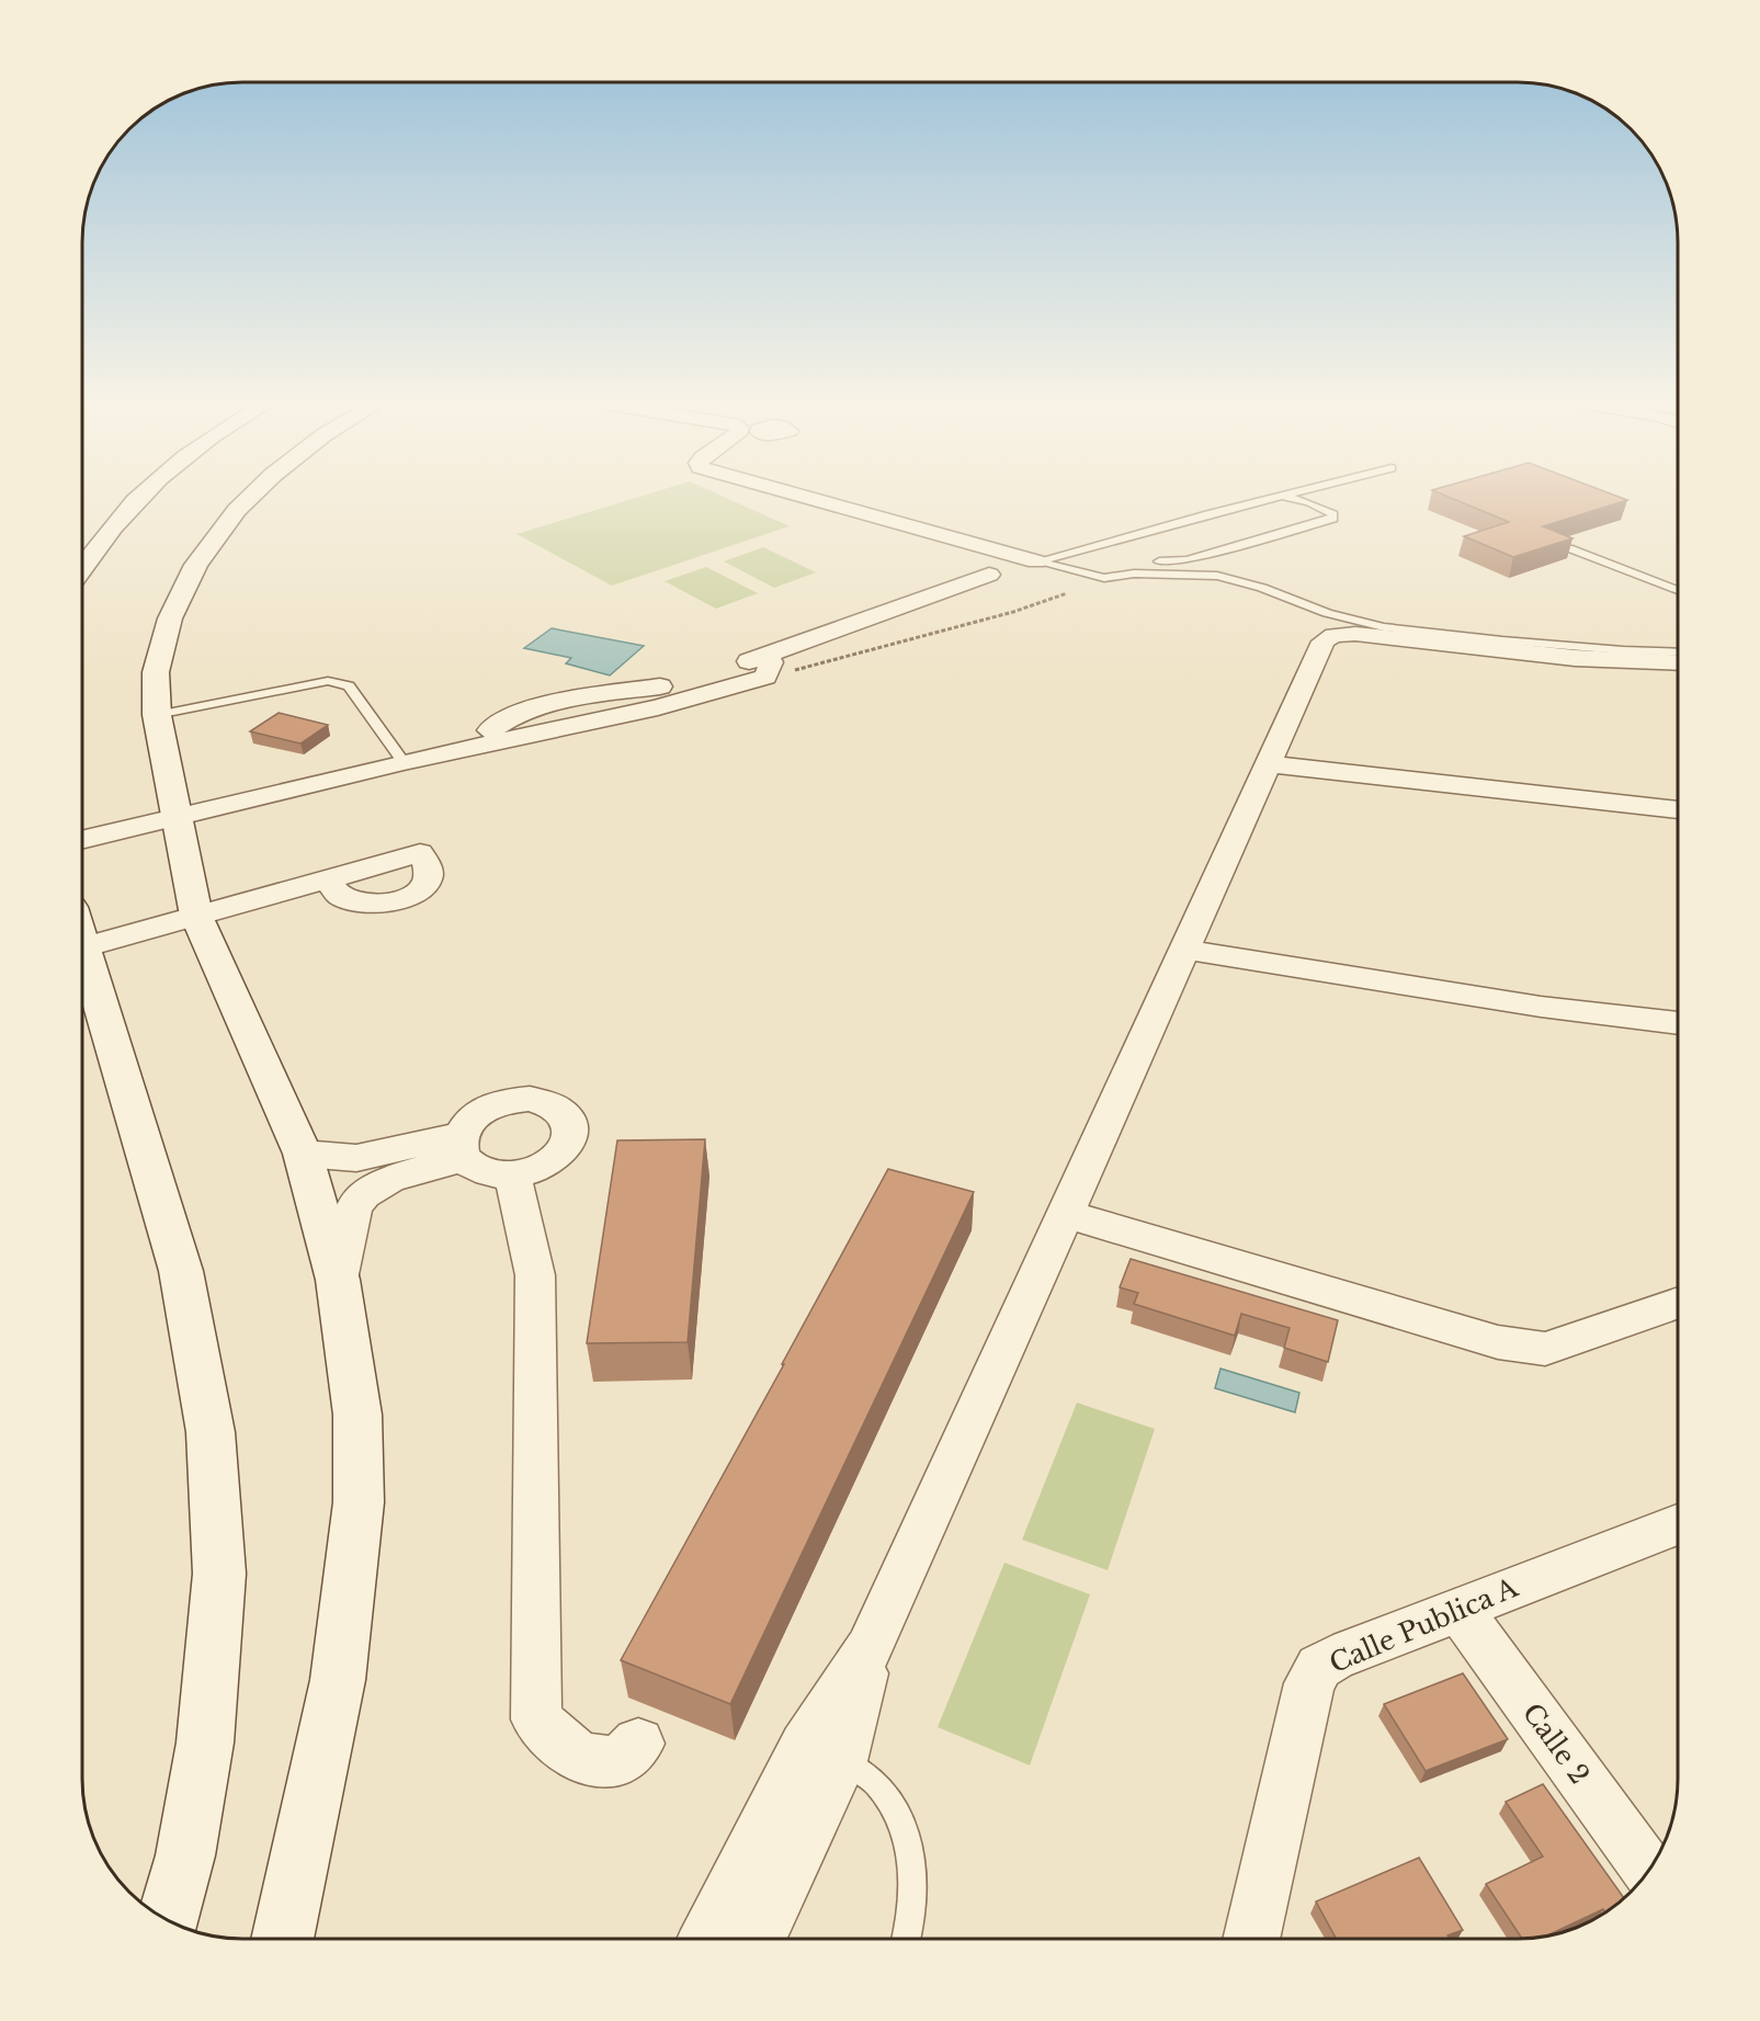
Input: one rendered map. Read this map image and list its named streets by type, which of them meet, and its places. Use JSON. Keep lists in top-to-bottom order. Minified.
{"streets":{"street":["Calle Publica A","Calle 2"]},"crossings":[["Calle Publica A","Calle 2"]]}
